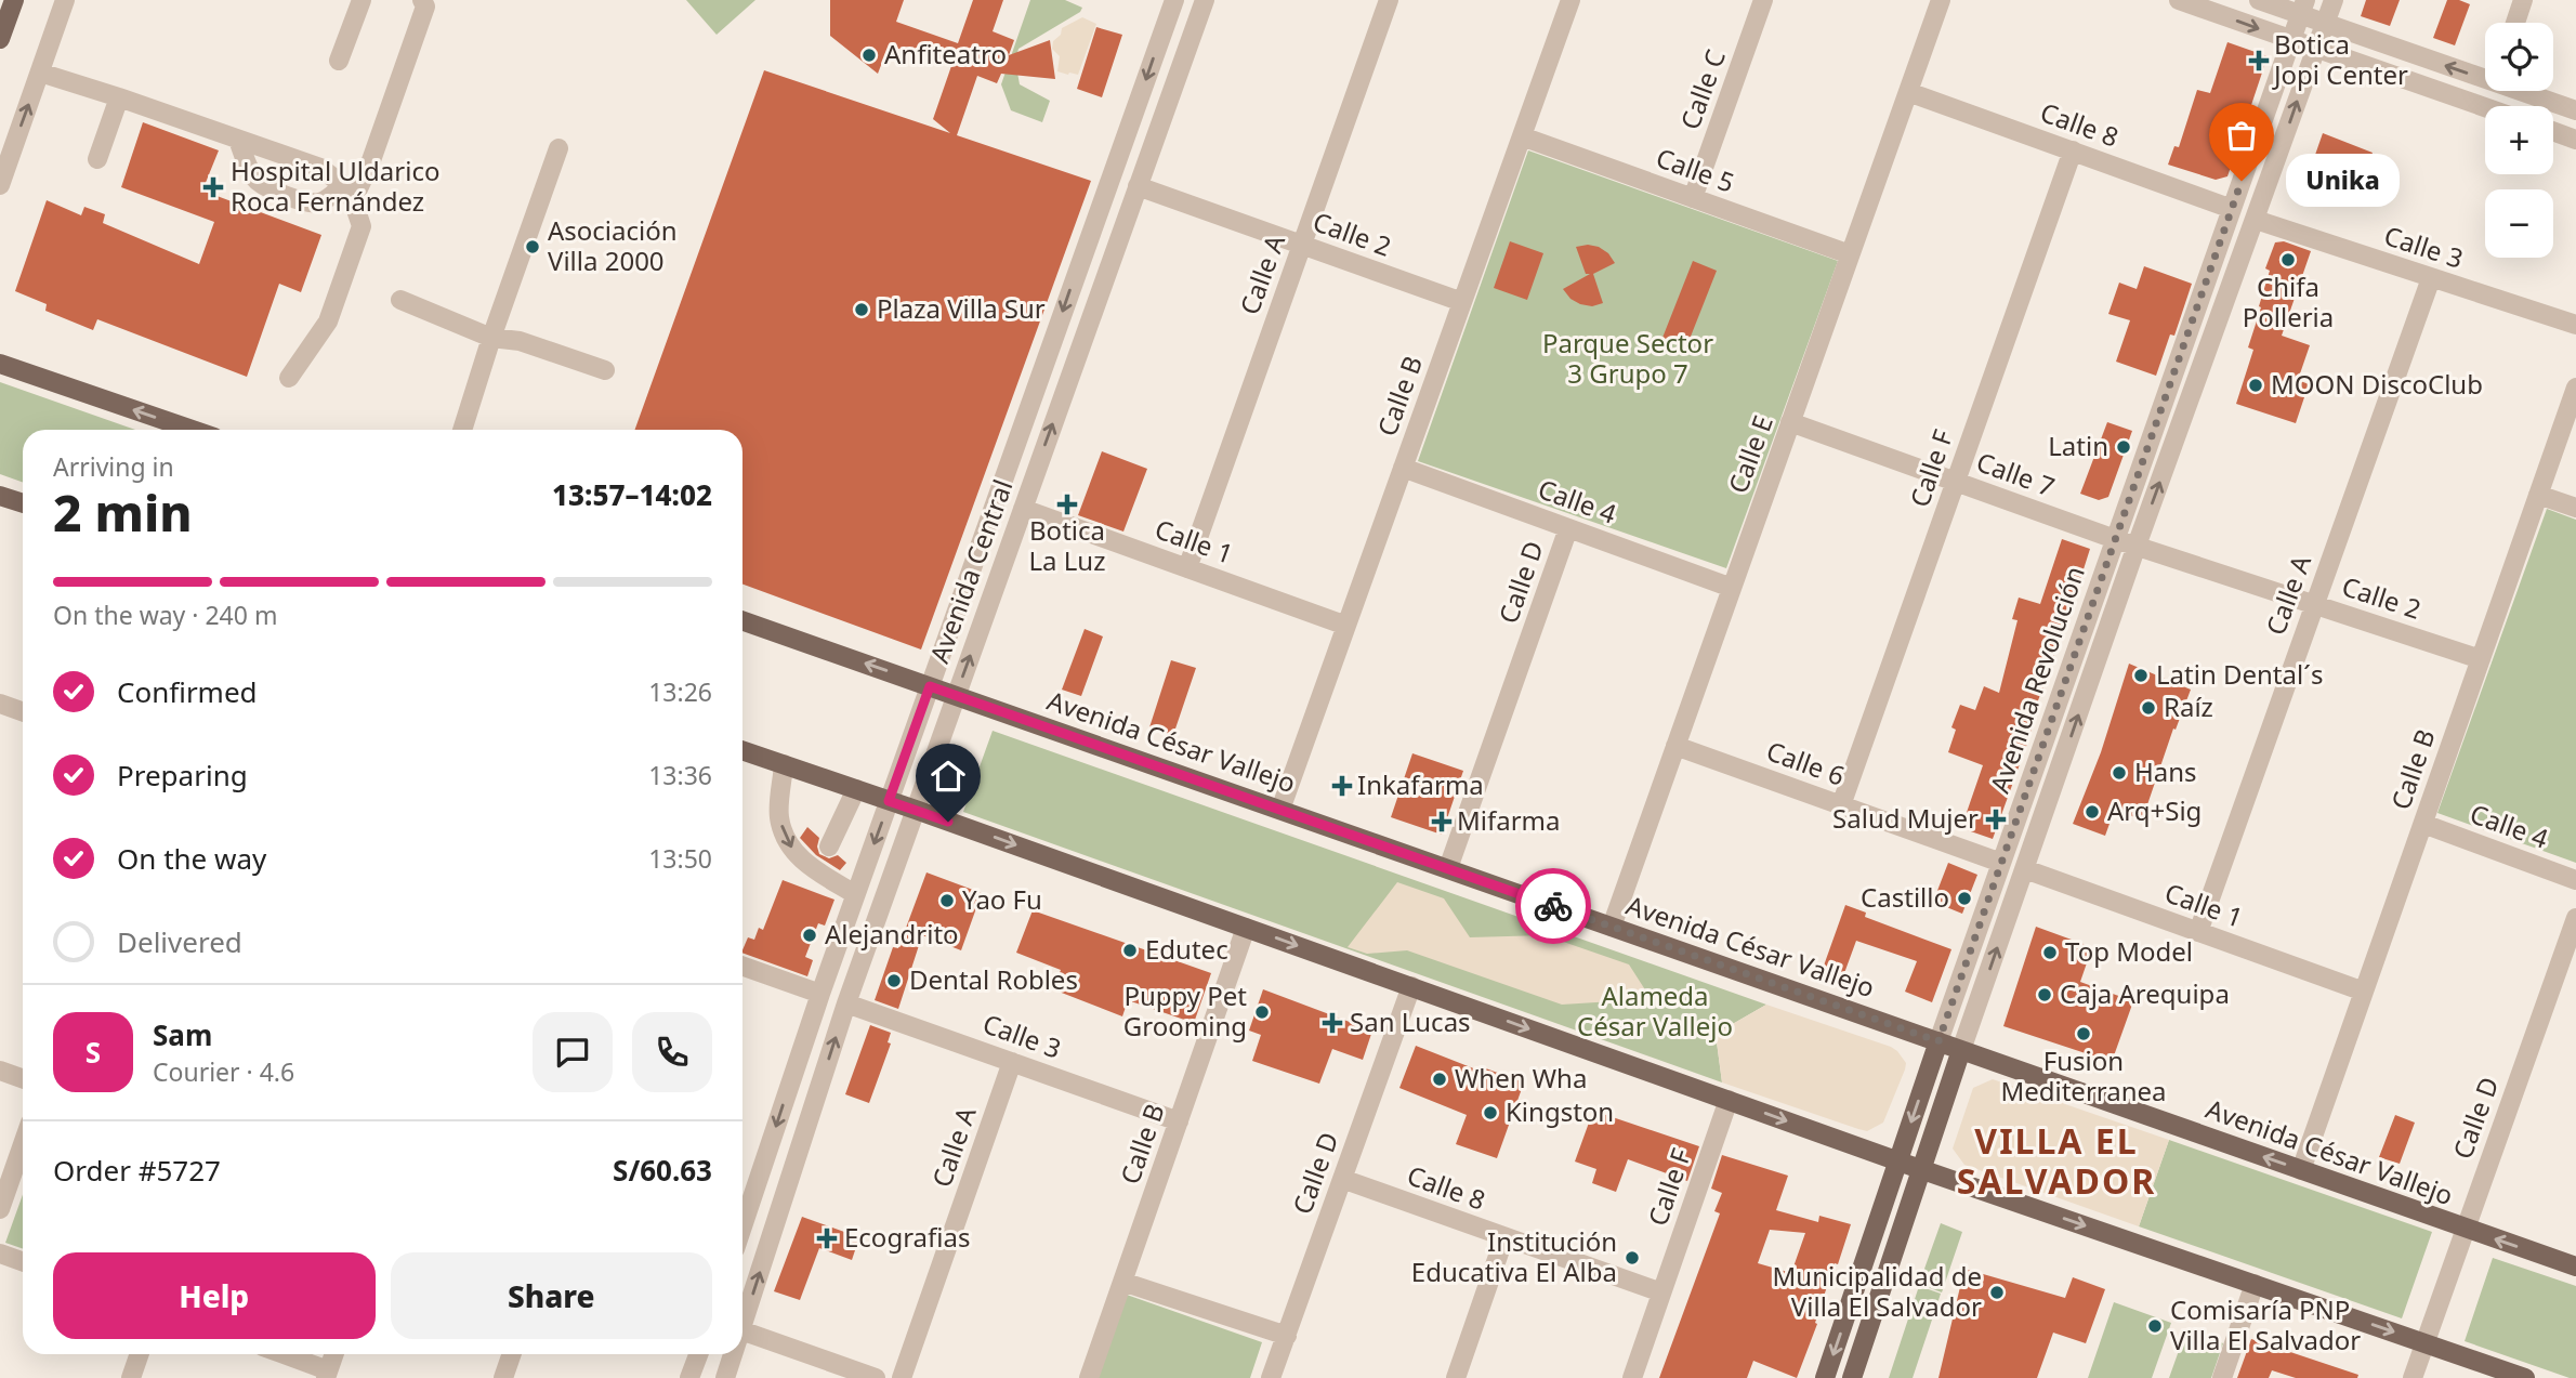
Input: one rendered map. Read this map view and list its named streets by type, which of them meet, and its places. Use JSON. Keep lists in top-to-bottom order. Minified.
{"streets":{"main road":["Avenida Revolución","Avenida César Vallejo"],"street":["Calle C","Calle 8","Calle 5","Calle 2","Calle 3","Calle A","Calle B","Calle E","Calle F","Calle 7","Calle 4","Calle 1","Avenida Central","Calle D","Calle 6"]},"crossings":[["Calle C","Calle 5"],["Calle 8","Calle E"],["Calle 8","Calle F"],["Calle 8","Calle D"],["Calle 8","Avenida Revolución"],["Calle 5","Calle B"],["Calle 5","Calle E"],["Calle 2","Calle A"],["Calle 2","Calle B"],["Calle 2","Calle 7"],["Calle 2","Avenida Central"],["Calle 2","Avenida Revolución"],["Calle 3","Calle A"],["Calle 3","Calle B"],["Calle 3","Avenida Central"],["Calle 3","Avenida Revolución"],["Calle A","Calle 1"],["Calle B","Calle 4"],["Calle B","Calle 1"],["Calle B","Avenida César Vallejo"],["Calle E","Calle 7"],["Calle E","Calle 4"],["Calle E","Avenida César Vallejo"],["Calle E","Calle 6"],["Calle F","Calle 7"],["Calle F","Calle 6"],["Calle 7","Avenida Revolución"],["Calle 4","Calle D"],["Calle 1","Avenida Central"],["Calle 1","Avenida Revolución"],["Avenida Central","Avenida César Vallejo"],["Calle D","Avenida César Vallejo"],["Avenida Revolución","Avenida César Vallejo"],["Avenida Revolución","Calle 6"]],"districts":["VILLA EL SALVADOR"],"parks":["Parque Sector 3 Grupo 7","Alameda César Vallejo"],"places":{"other":["Anfiteatro","Unika","Asociación Villa 2000","Chifa Polleria","Plaza Villa Sur","MOON DiscoClub","Latin","Latin Dental´s","Raíz","Hans","Arq+Sig","Castillo","Yao Fu","Alejandrito","Edutec","Top Model","Dental Robles","Caja Arequipa","Puppy Pet Grooming","Fusion Mediterranea","When Wha","Kingston","Institución Educativa El Alba","Municipalidad de Villa El Salvador","Comisaría PNP Villa El Salvador"],"health":["Botica Jopi Center","Hospital Uldarico Roca Fernández","Botica La Luz","Inkafarma","Salud Mujer","Mifarma","San Lucas","Ecografias"]},"page":{"map_buttons":["+","−"],"bubble":"Unika","heading":["2 min","Arriving in","13:57–14:02"],"panel":["Sam","Courier · 4.6","Order #5727","S/60.63"],"bar":"On the way · 240 m","list":[["Confirmed","13:26"],["Preparing","13:36"],["On the way","13:50"],"Delivered"],"round":"S","buttons":["Help","Share"]}}
